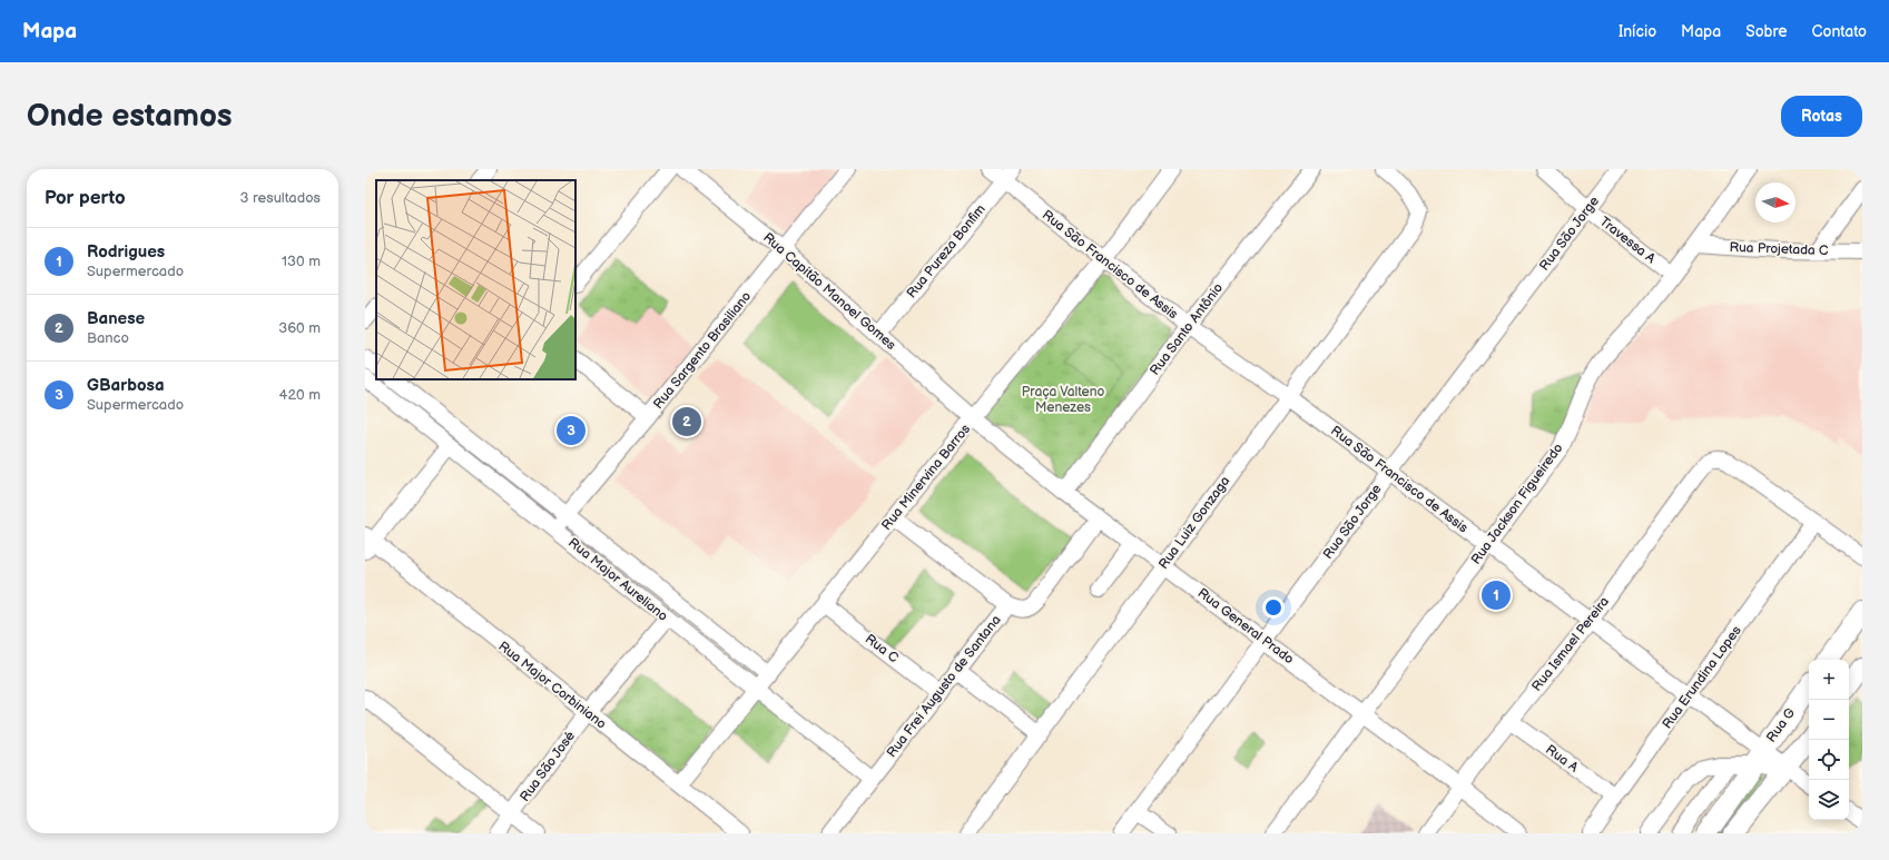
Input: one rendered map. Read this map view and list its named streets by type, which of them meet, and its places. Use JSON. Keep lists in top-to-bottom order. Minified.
{"streets":{"main road":["Rua G"],"street":["Rua São Jorge","Travessa A","Rua Projetada C","Rua Pureza Bonfim","Rua São Francisco de Assis","Rua Capitão Manoel Gomes","Rua Santo Antônio","Rua Sargento Brasiliano","Rua Minervina Barros","Rua Jackson Figueiredo","Rua Luiz Gonzaga","Rua Major Aureliano","Rua General Prado","Rua Ismael Pereira","Rua C","Rua Erundina Lopes","Rua Major Corbiniano","Rua Frei Augusto de Santana","Rua A","Rua São José"]},"crossings":[["Rua São Jorge","Travessa A"],["Rua São Jorge","Rua São Francisco de Assis"],["Rua São Jorge","Rua General Prado"],["Travessa A","Rua Jackson Figueiredo"],["Rua Projetada C","Rua Jackson Figueiredo"],["Rua Pureza Bonfim","Rua São Francisco de Assis"],["Rua Pureza Bonfim","Rua Capitão Manoel Gomes"],["Rua São Francisco de Assis","Rua Santo Antônio"],["Rua São Francisco de Assis","Rua Minervina Barros"],["Rua São Francisco de Assis","Rua Jackson Figueiredo"],["Rua São Francisco de Assis","Rua Luiz Gonzaga"],["Rua São Francisco de Assis","Rua Ismael Pereira"],["Rua São Francisco de Assis","Rua Erundina Lopes"],["Rua São Francisco de Assis","Rua G"],["Rua Capitão Manoel Gomes","Rua Sargento Brasiliano"],["Rua Capitão Manoel Gomes","Rua Minervina Barros"],["Rua Capitão Manoel Gomes","Rua General Prado"],["Rua Santo Antônio","Rua General Prado"],["Rua Sargento Brasiliano","Rua Major Aureliano"],["Rua Minervina Barros","Rua Major Aureliano"],["Rua Minervina Barros","Rua General Prado"],["Rua Minervina Barros","Rua C"],["Rua Minervina Barros","Rua Major Corbiniano"],["Rua Jackson Figueiredo","Rua General Prado"],["Rua Luiz Gonzaga","Rua General Prado"],["Rua Major Aureliano","Rua Frei Augusto de Santana"],["Rua Major Aureliano","Rua São José"],["Rua General Prado","Rua Ismael Pereira"],["Rua General Prado","Rua Frei Augusto de Santana"],["Rua Ismael Pereira","Rua Erundina Lopes"],["Rua Ismael Pereira","Rua A"],["Rua C","Rua Frei Augusto de Santana"],["Rua Erundina Lopes","Rua A"],["Rua Major Corbiniano","Rua São José"]],"parks":["Praça Valteno Menezes"],"north":"right","page":{"header":"Mapa","nav":["Início","Mapa","Sobre","Contato"],"buttons":"Rotas","title":"Onde estamos","heading":["Por perto","3 resultados"],"list":[{"mark":"1","name":"Rodrigues","note":"Supermercado","value":"130 m"},{"mark":"2","name":"Banese","note":"Banco","value":"360 m"},{"mark":"3","name":"GBarbosa","note":"Supermercado","value":"420 m"}],"pins":["2","3","1"],"map_buttons":["+","−"]}}
